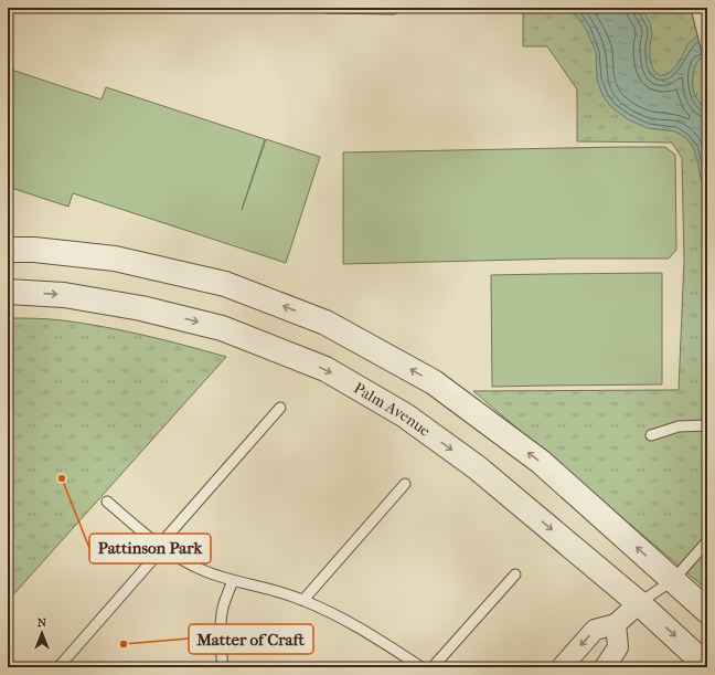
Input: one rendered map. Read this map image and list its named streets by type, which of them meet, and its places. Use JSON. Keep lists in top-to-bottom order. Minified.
{"streets":{"street":["Palm Avenue"]},"places":["Pattinson Park","Matter of Craft"],"north":"top"}
